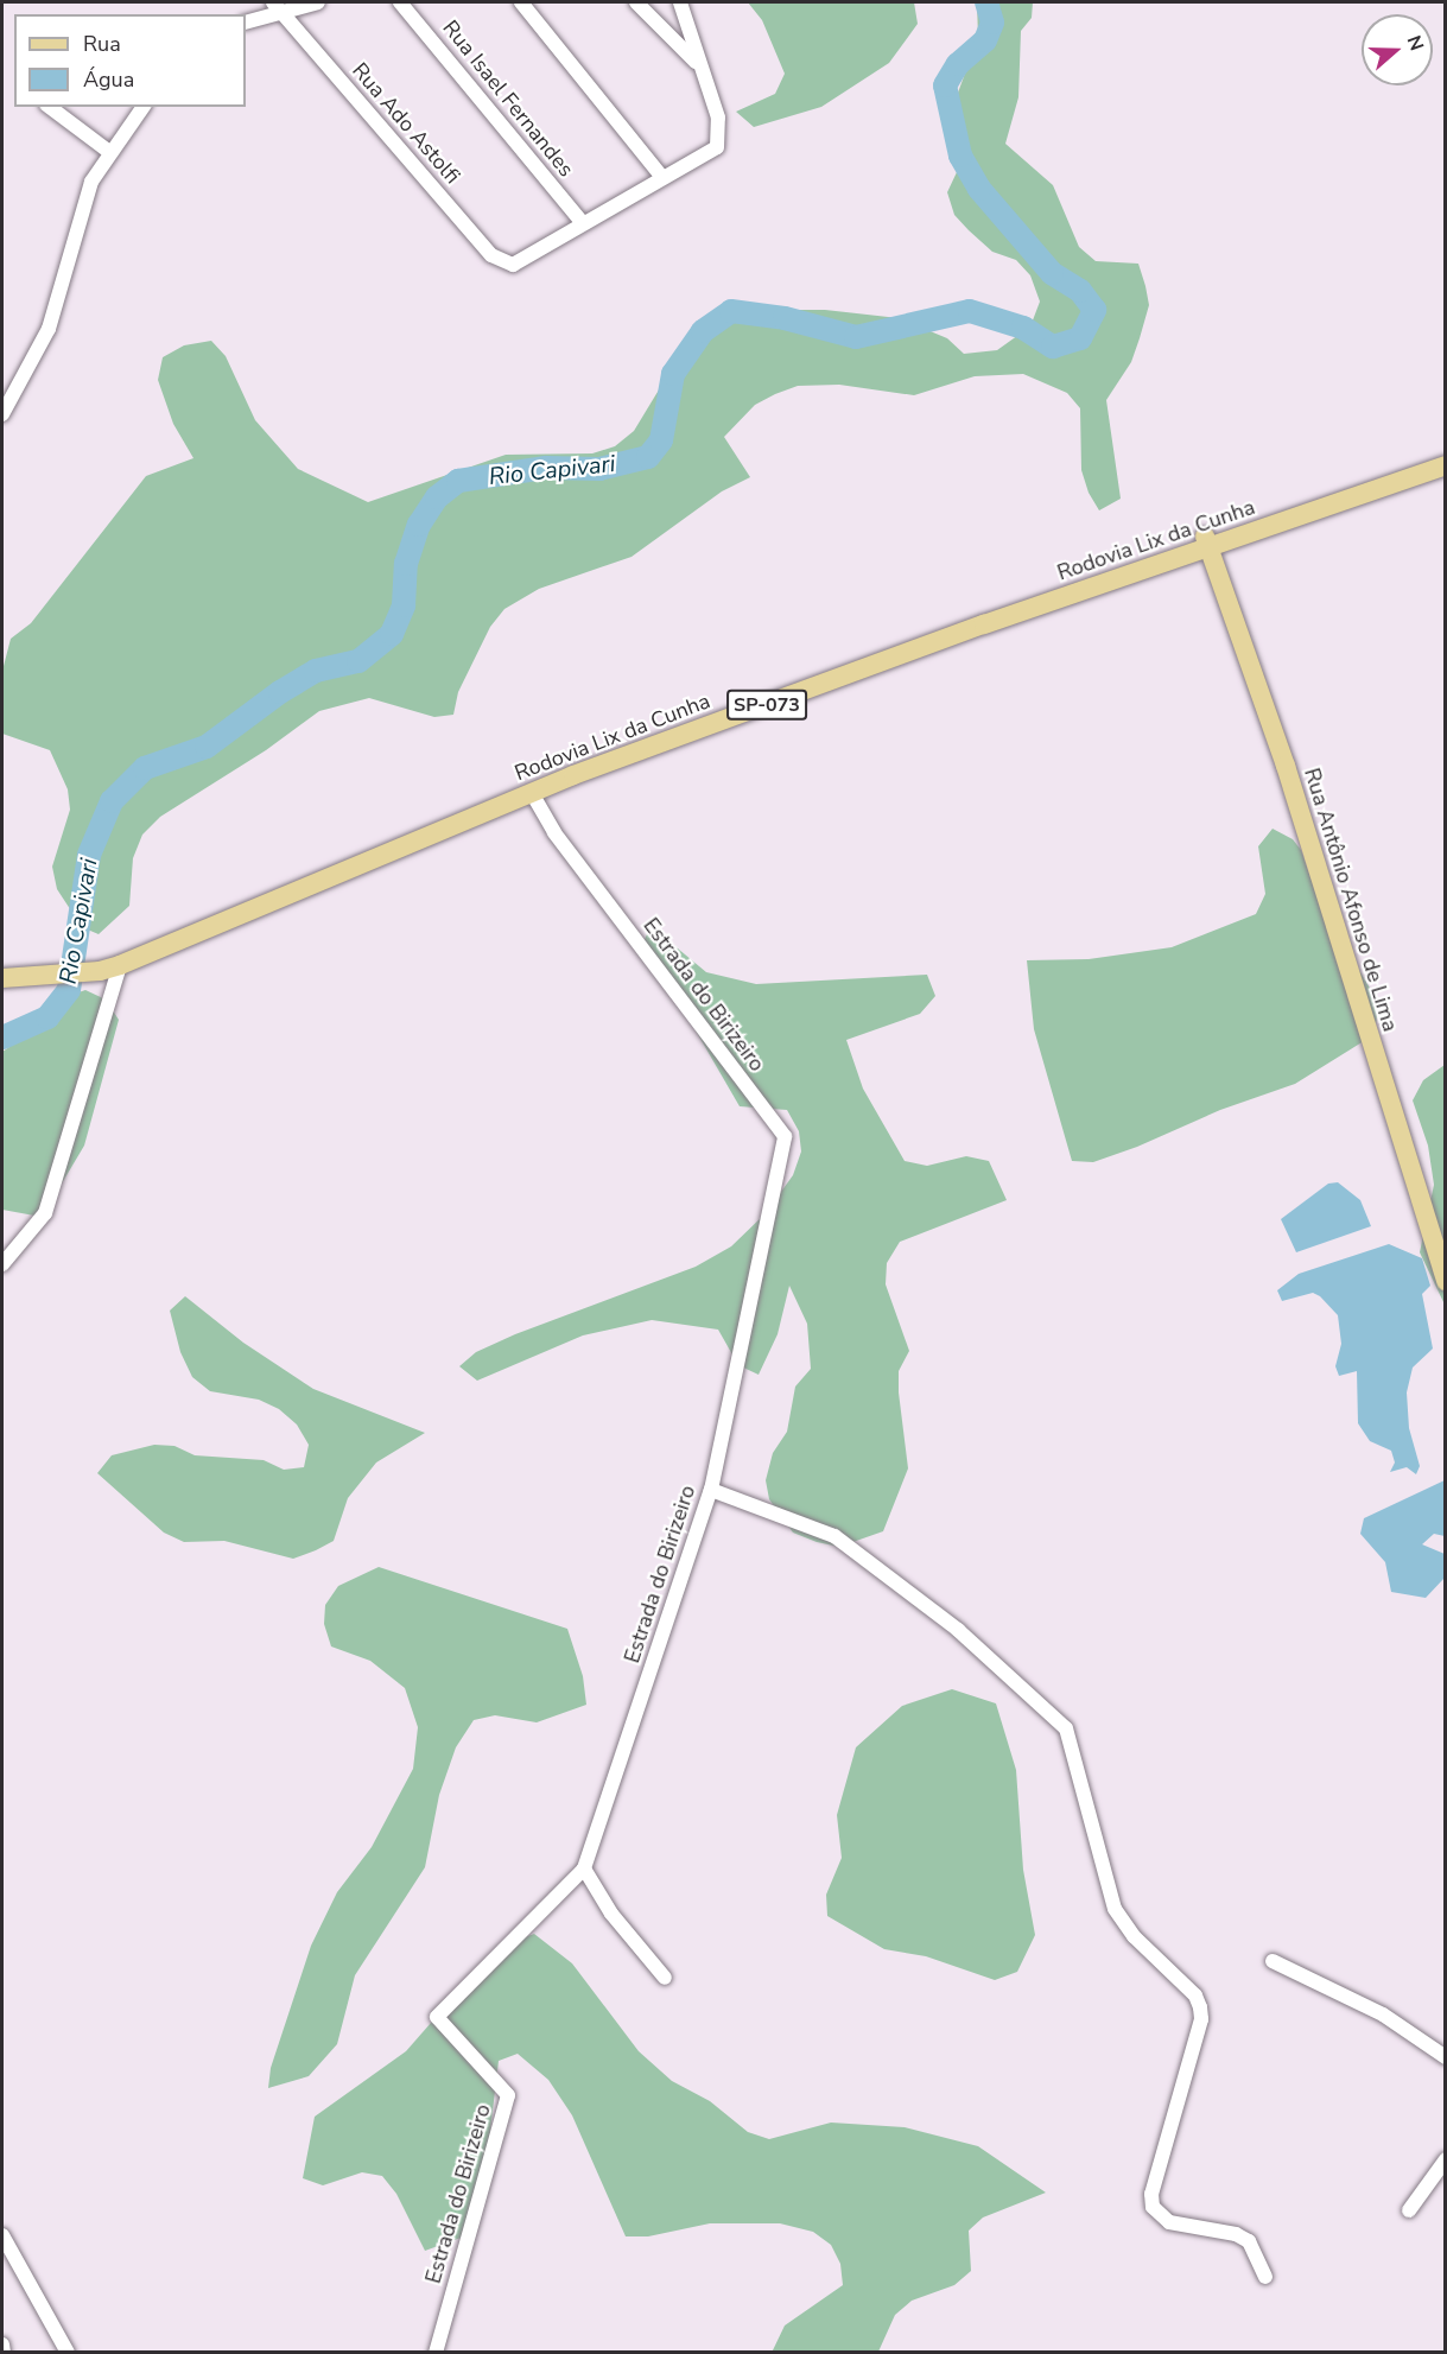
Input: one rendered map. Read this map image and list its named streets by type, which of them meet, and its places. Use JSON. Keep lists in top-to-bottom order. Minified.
{"streets":{"main road":["Rodovia Lix da Cunha","SP-073","Rua Antônio Afonso de Lima"],"street":["Rua Isael Fernandes","Rua Ado Astolfi","Estrada do Birizeiro"]},"crossings":[["Rua Isael Fernandes","Rua Ado Astolfi"],["Rodovia Lix da Cunha","Estrada do Birizeiro"]],"water":["Rio Capivari"],"legend":["Rua","Água"],"north":"right"}
